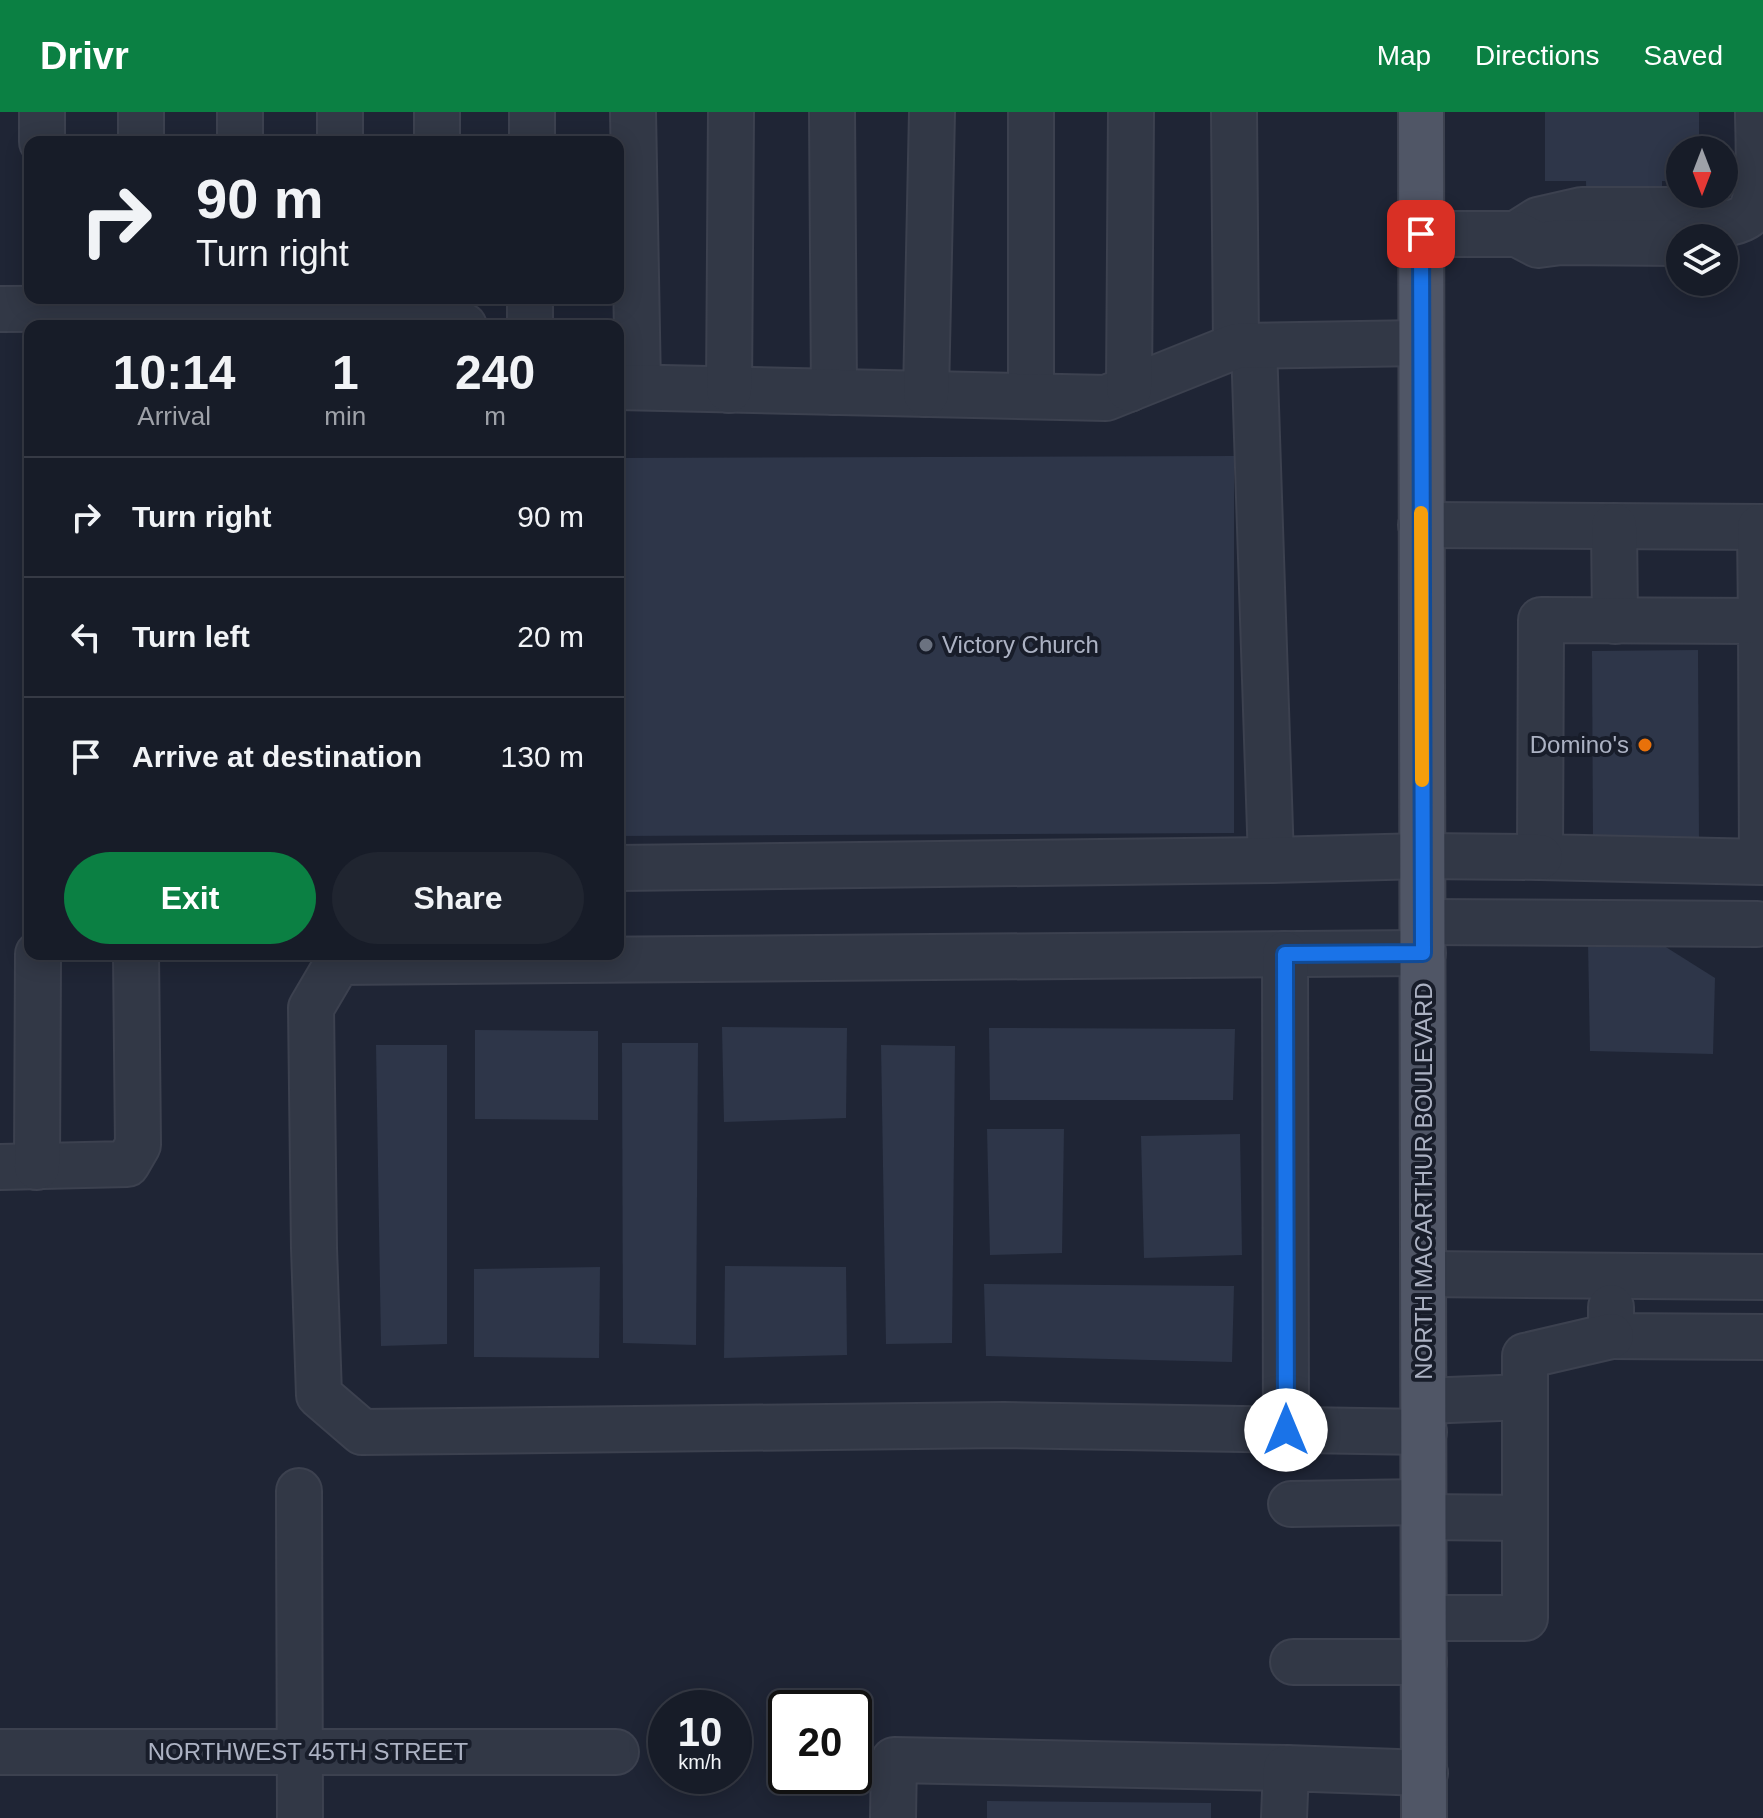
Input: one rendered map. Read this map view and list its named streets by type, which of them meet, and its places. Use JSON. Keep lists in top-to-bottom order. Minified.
{"streets":{"main road":["NORTH MACARTHUR BOULEVARD"],"street":["NORTHWEST 45TH STREET"]},"places":["Victory Church","Domino's"],"north":"bottom","page":{"header":"Drivr","nav":["Map","Directions","Saved"],"turn":["90 m","Turn right"],"eta":["10:14","Arrival","1","min","240","m"],"list":[{"name":"Turn right","value":"90 m"},{"name":"Turn left","value":"20 m"},{"name":"Arrive at destination","value":"130 m"}],"buttons":["Exit","Share"],"speed":"10 km/h","limit":"20"}}
